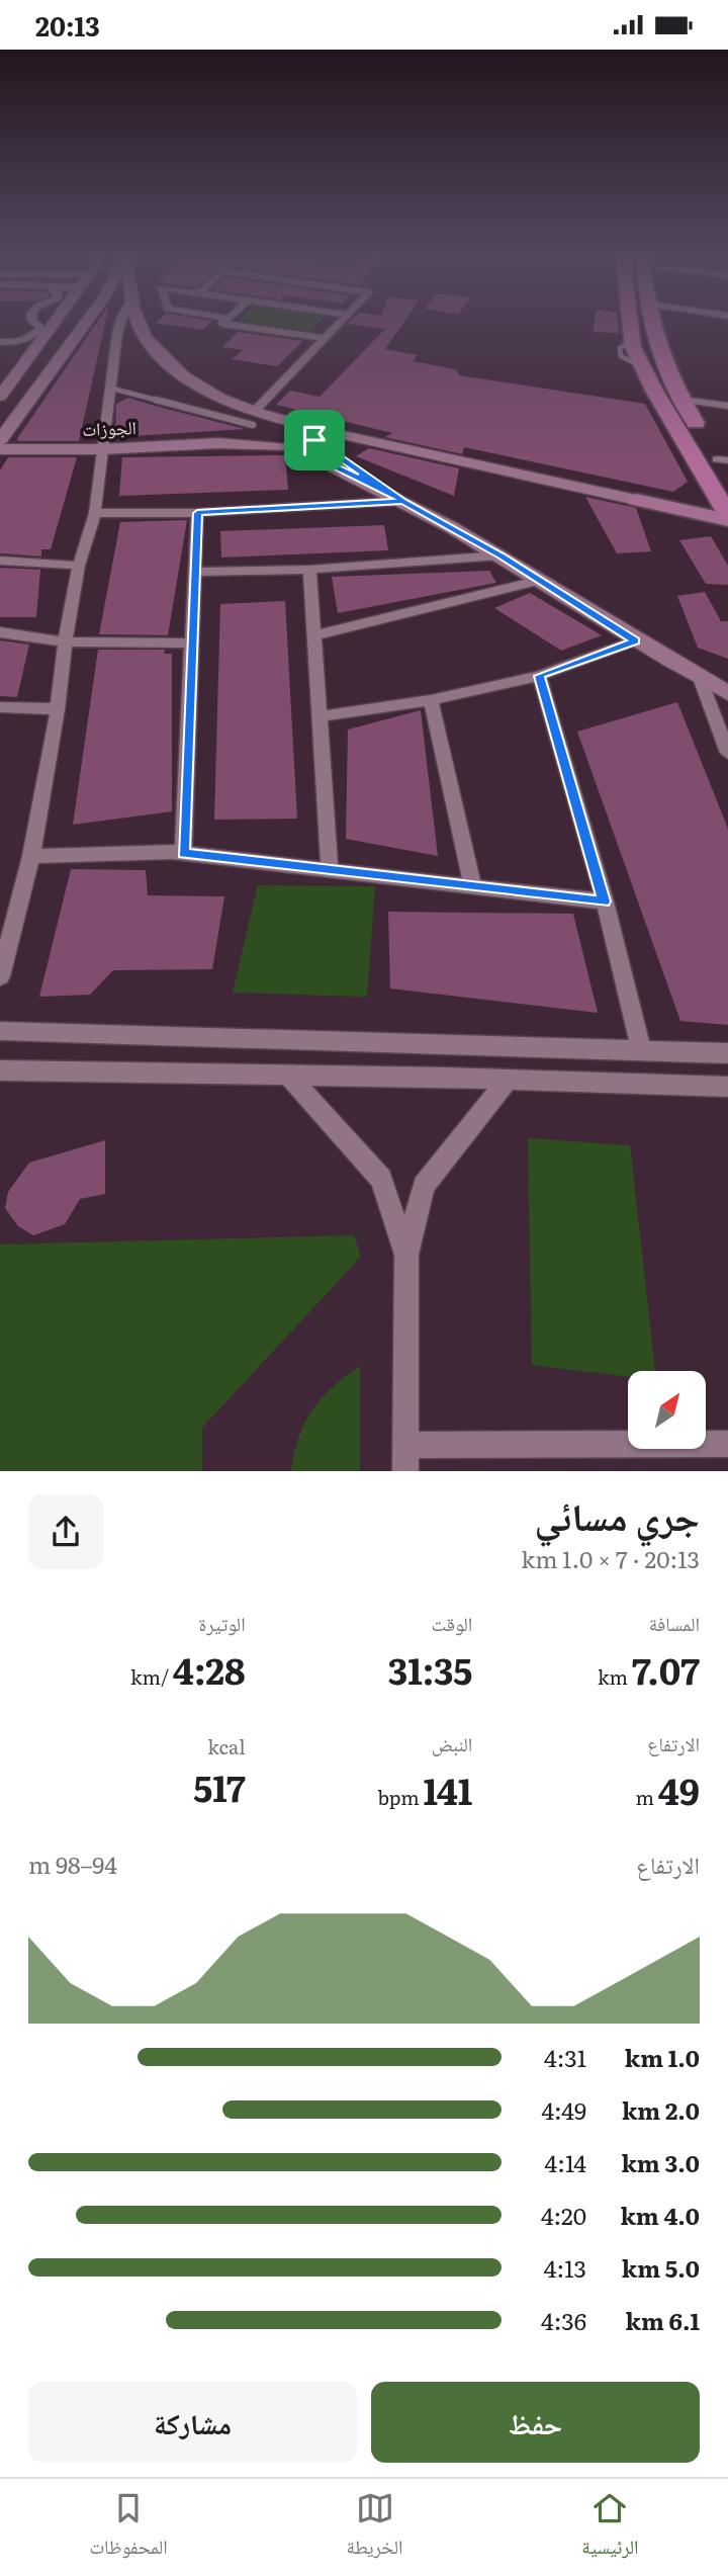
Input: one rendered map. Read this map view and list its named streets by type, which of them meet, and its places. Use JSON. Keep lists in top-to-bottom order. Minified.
{"streets":{"street":["الجوزات"]},"north":"top right","page":{"status":"20:13","heading":["جري مسائي","20:13 · 7 × 1.0 km"],"stats":[["المسافة","7.07 km"],["الوقت","31:35"],["الوتيرة","4:28 /km"],["الارتفاع","49 m"],["النبض","141 bpm"],["kcal","517"]],"chart":["الارتفاع","94–98 m"],"list":[{"name":"1.0 km","note":"4:31"},{"name":"2.0 km","note":"4:49"},{"name":"3.0 km","note":"4:14"},{"name":"4.0 km","note":"4:20"},{"name":"5.0 km","note":"4:13"},{"name":"6.1 km","note":"4:36"}],"buttons":["حفظ","مشاركة"],"tabs":["الرئيسية","الخريطة","المحفوظات"]}}
